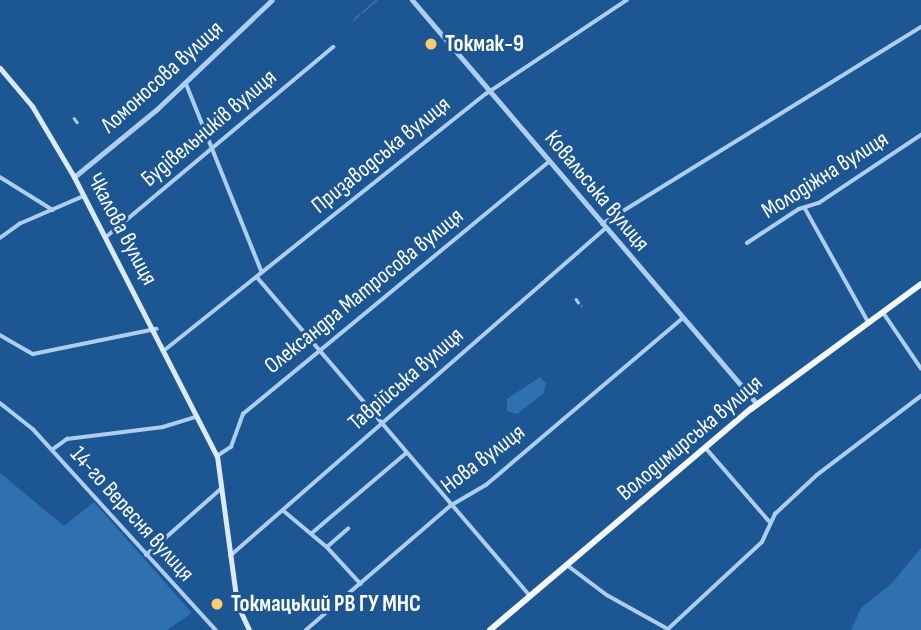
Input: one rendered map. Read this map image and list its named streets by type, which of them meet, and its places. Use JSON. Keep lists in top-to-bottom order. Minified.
{"streets":{"main road":["Чкалова вулиця","Володимирська вулиця"],"street":["Ломоносова вулиця","Будівельників вулиця","Призаводська вулиця","Молодіжна вулиця","Ковальська вулиця","Олександра Матросова вулиця","Таврійська вулиця","Нова вулиця","14-го Вересня вулиця"]},"crossings":[["Ломоносова вулиця","Чкалова вулиця"],["Будівельників вулиця","Чкалова вулиця"],["Призаводська вулиця","Ковальська вулиця"],["Призаводська вулиця","Чкалова вулиця"],["Ковальська вулиця","Олександра Матросова вулиця"],["Ковальська вулиця","Таврійська вулиця"],["Ковальська вулиця","Володимирська вулиця"],["Ковальська вулиця","Нова вулиця"],["Чкалова вулиця","Олександра Матросова вулиця"],["Чкалова вулиця","Таврійська вулиця"],["Чкалова вулиця","14-го Вересня вулиця"]],"places":["Токмак-9","Токмацький РВ ГУ МНС"]}
